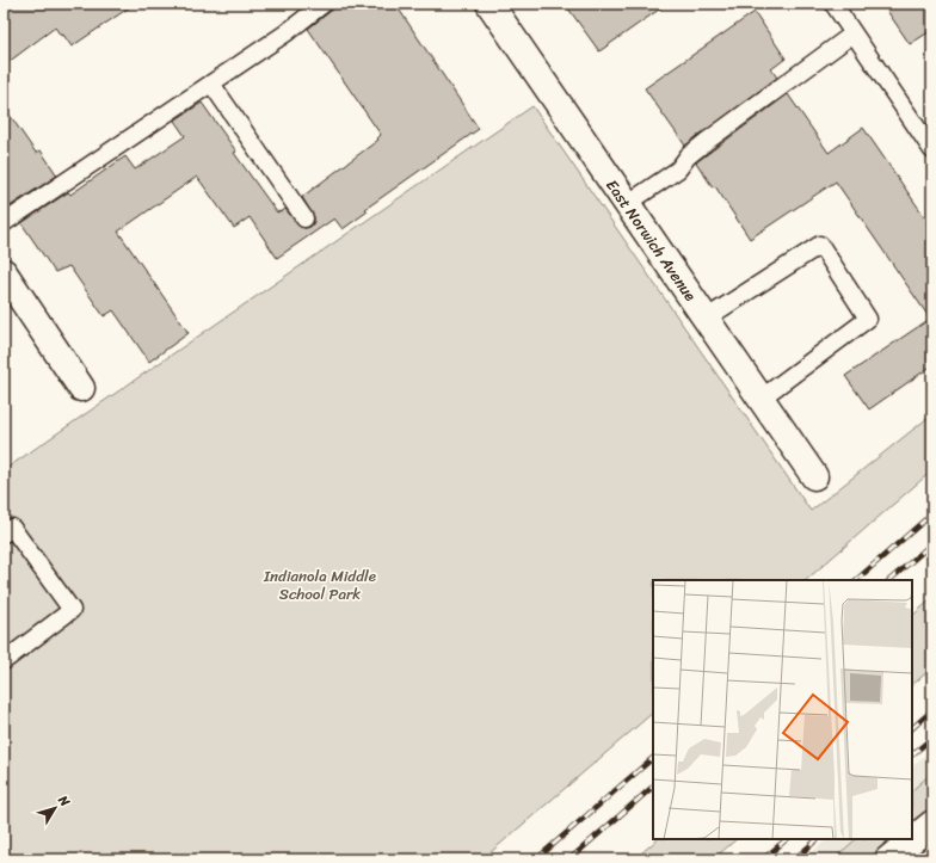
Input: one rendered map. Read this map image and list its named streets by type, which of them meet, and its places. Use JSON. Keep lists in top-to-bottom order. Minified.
{"streets":{"street":["East Norwich Avenue"]},"parks":["Indianola Middle School Park"],"north":"top right"}
